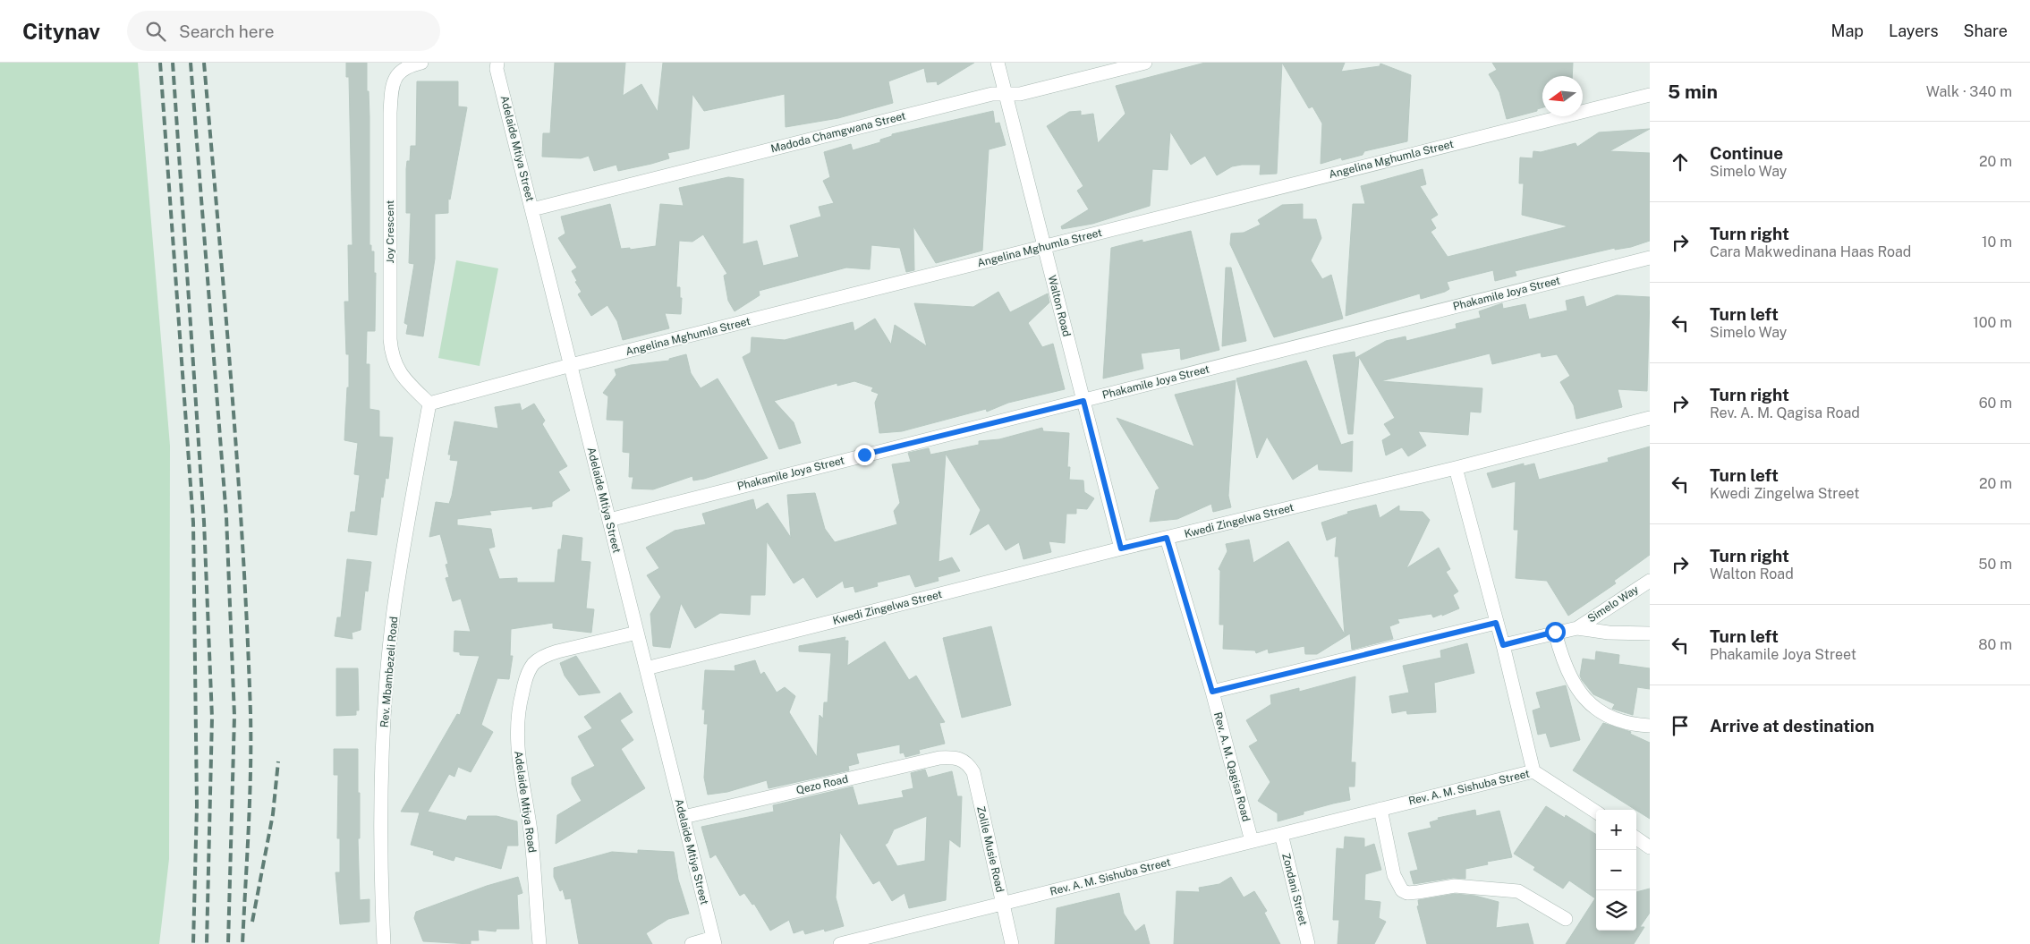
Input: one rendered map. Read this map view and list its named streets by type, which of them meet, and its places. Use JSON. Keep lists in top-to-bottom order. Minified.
{"streets":{"street":["Madoda Chamgwana Street","Adelaide Mtiya Street","Angelina Mghumla Street","Joy Crescent","Phakamile Joya Street","Walton Road","Kwedi Zingelwa Street","Simelo Way","Rev. Mbambezeli Road","Rev. A. M. Qagisa Road","Qezo Road","Rev. A. M. Sishuba Street","Adelaide Mtiya Road","Zolile Musie Road","Zondani Street"]},"crossings":[["Madoda Chamgwana Street","Adelaide Mtiya Street"],["Madoda Chamgwana Street","Walton Road"],["Adelaide Mtiya Street","Angelina Mghumla Street"],["Adelaide Mtiya Street","Phakamile Joya Street"],["Adelaide Mtiya Street","Kwedi Zingelwa Street"],["Adelaide Mtiya Street","Qezo Road"],["Adelaide Mtiya Street","Adelaide Mtiya Road"],["Angelina Mghumla Street","Joy Crescent"],["Angelina Mghumla Street","Walton Road"],["Angelina Mghumla Street","Rev. Mbambezeli Road"],["Joy Crescent","Rev. Mbambezeli Road"],["Phakamile Joya Street","Walton Road"],["Walton Road","Kwedi Zingelwa Street"],["Kwedi Zingelwa Street","Rev. A. M. Qagisa Road"],["Rev. A. M. Qagisa Road","Rev. A. M. Sishuba Street"],["Qezo Road","Zolile Musie Road"],["Rev. A. M. Sishuba Street","Zolile Musie Road"],["Rev. A. M. Sishuba Street","Zondani Street"]],"north":"left","page":{"header":"Citynav","search":"Search here","nav":["Map","Layers","Share"],"heading":["5 min","Walk · 340 m"],"list":[["Continue","Simelo Way","20 m"],["Turn right","Cara Makwedinana Haas Road","10 m"],["Turn left","Simelo Way","100 m"],["Turn right","Rev. A. M. Qagisa Road","60 m"],["Turn left","Kwedi Zingelwa Street","20 m"],["Turn right","Walton Road","50 m"],["Turn left","Phakamile Joya Street","80 m"],"Arrive at destination"],"map_buttons":["+","−"]}}
